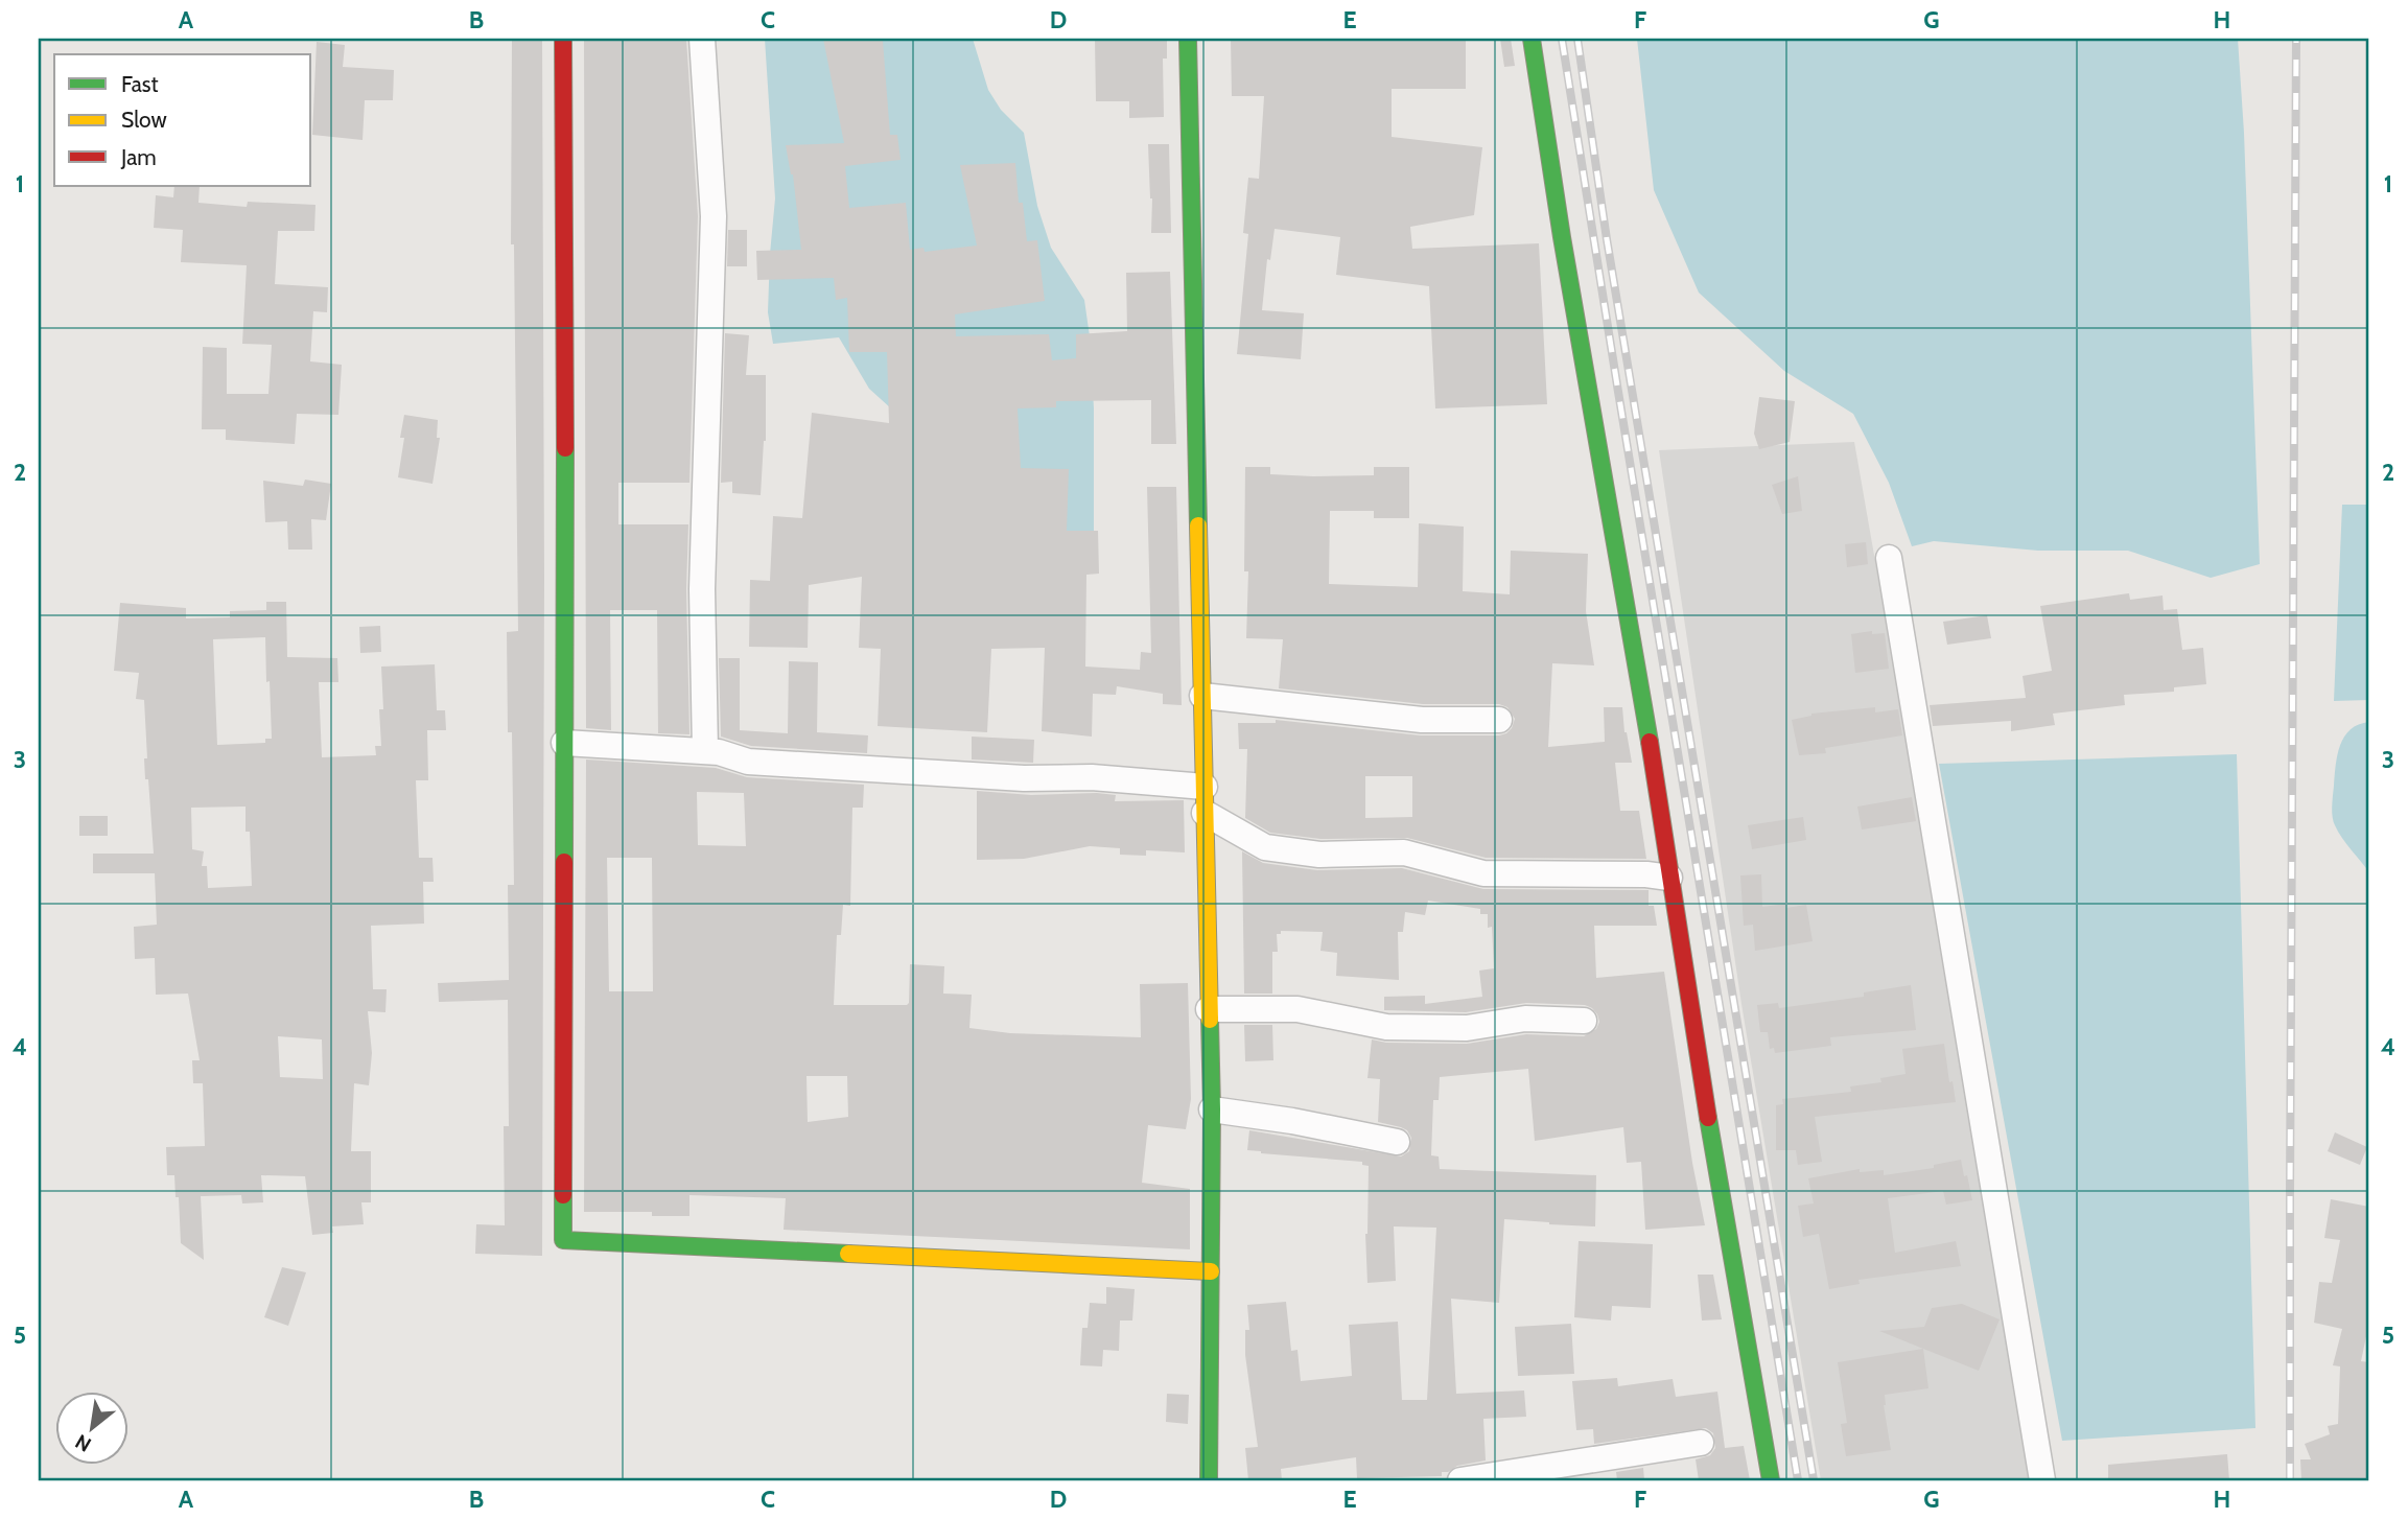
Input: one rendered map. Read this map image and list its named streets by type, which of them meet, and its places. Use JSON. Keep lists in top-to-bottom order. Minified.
{"legend":["Fast","Slow","Jam"],"north":"bottom left","grid":{"columns":["A","B","C","D","E","F","G","H"],"rows":["1","2","3","4","5"]}}
